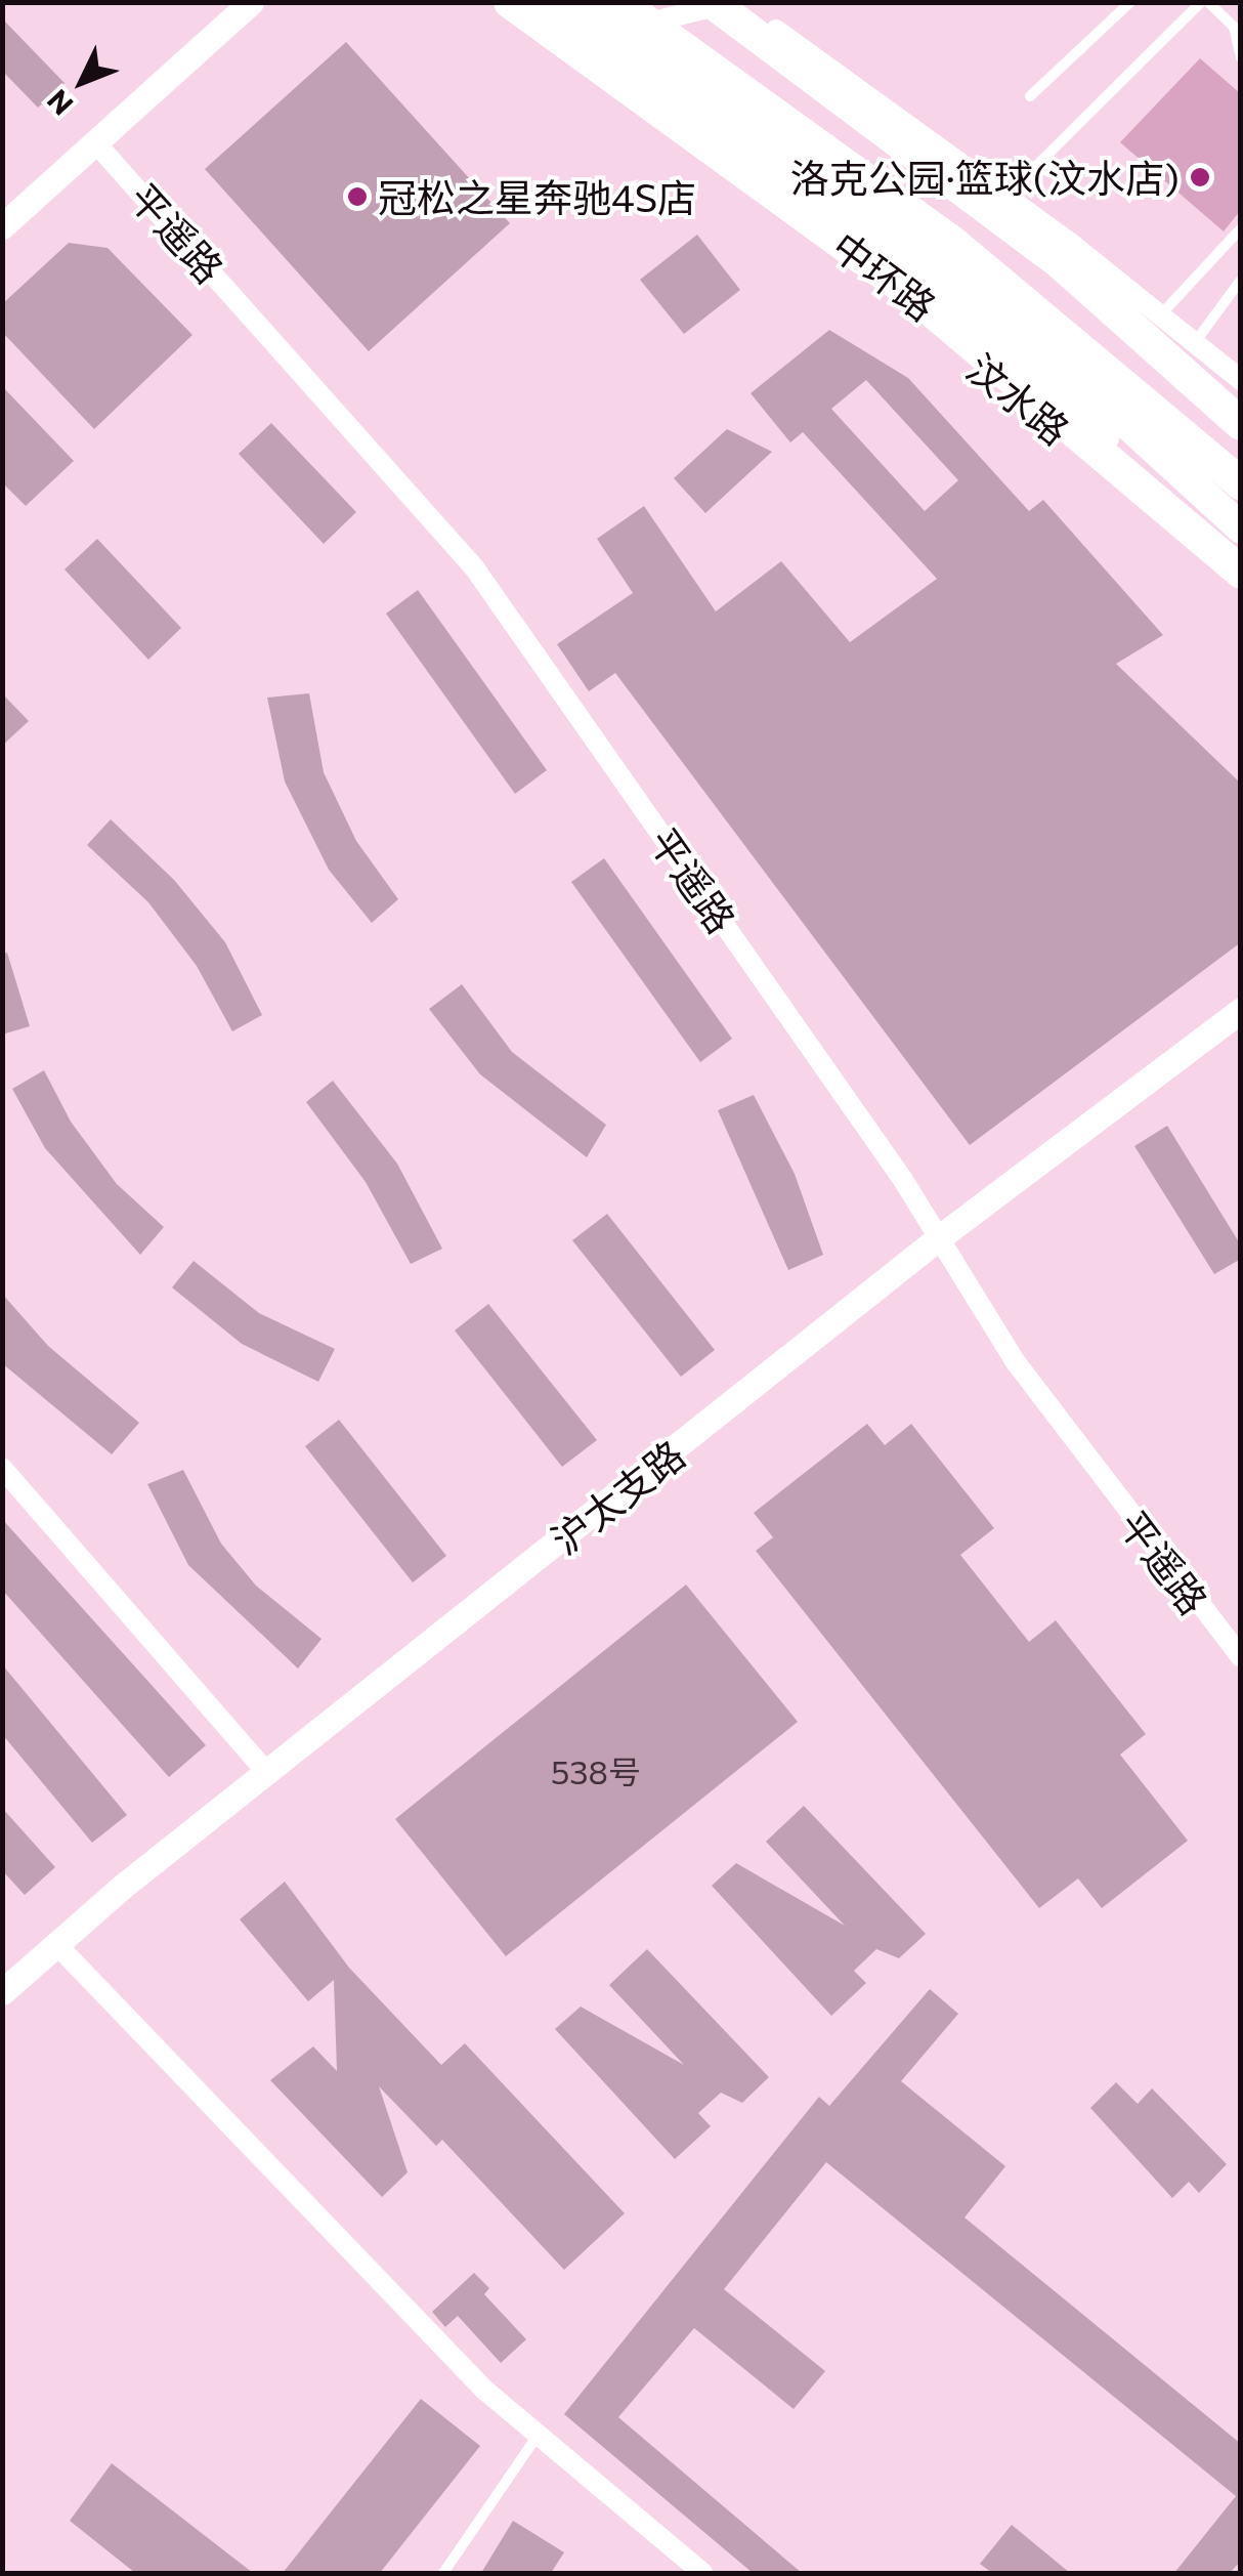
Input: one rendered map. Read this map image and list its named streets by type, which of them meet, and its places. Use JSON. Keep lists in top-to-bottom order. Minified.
{"streets":{"highway":["中环路"],"main road":["汶水路"],"street":["平遥路","沪太支路"]},"crossings":[["平遥路","沪太支路"]],"places":["洛克公园·篮球(汶水店)","冠松之星奔驰4S店"],"house_numbers":["538号"],"north":"bottom left"}
